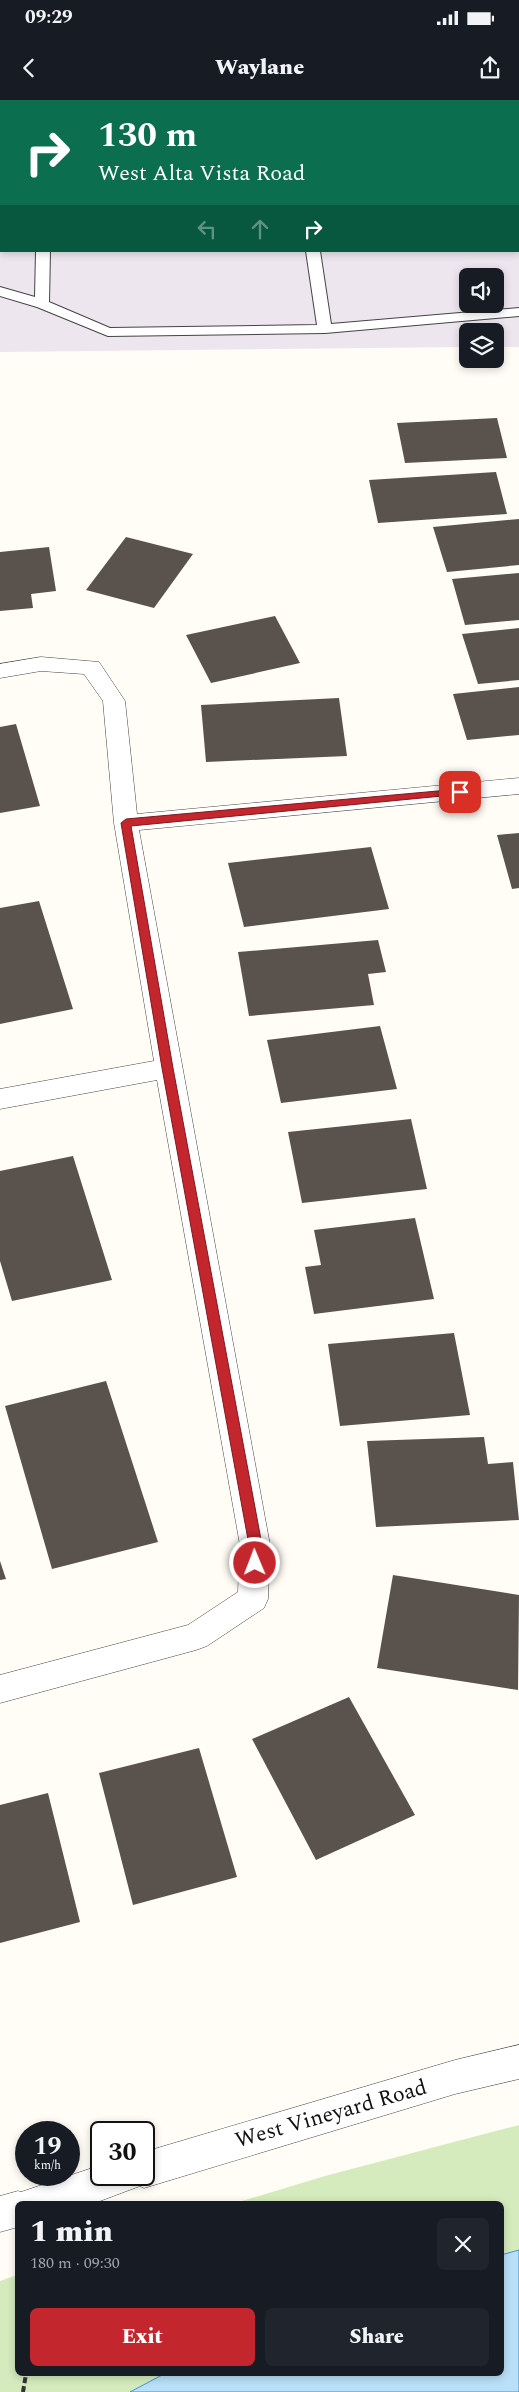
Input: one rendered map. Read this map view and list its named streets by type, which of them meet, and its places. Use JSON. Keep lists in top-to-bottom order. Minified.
{"streets":{"street":["West Vineyard Road"]},"page":{"status":"09:29","header":"Waylane","turn":["130 m","West Alta Vista Road"],"speed":"19 km/h","limit":"30","heading":["1 min","180 m · 09:30"],"buttons":["Exit","Share"]}}
